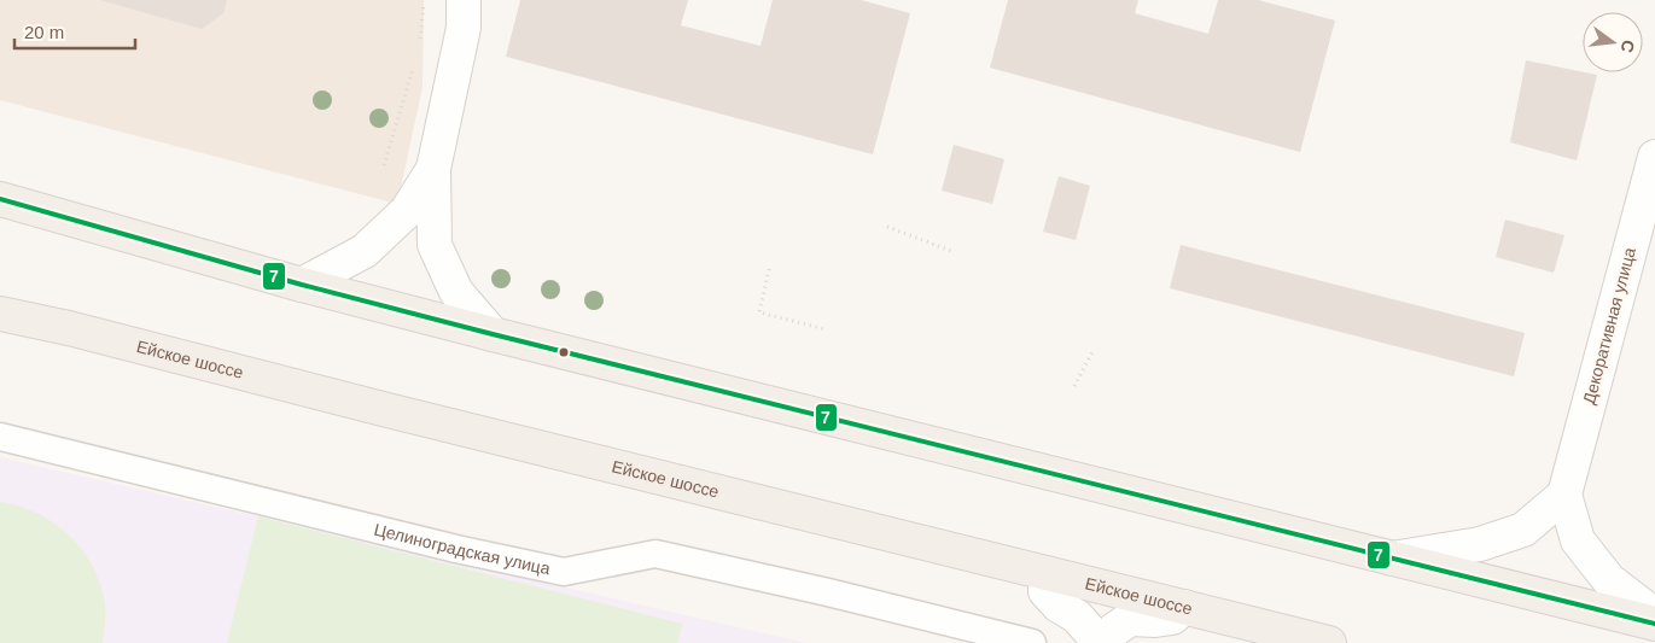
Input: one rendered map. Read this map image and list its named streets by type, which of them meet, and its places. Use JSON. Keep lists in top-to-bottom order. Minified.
{"streets":{"main road":["Ейское шоссе"],"street":["Декоративная улица","Целиноградская улица"]},"lines":["transit line 7"],"scale_bar":"20 m","north":"right"}
